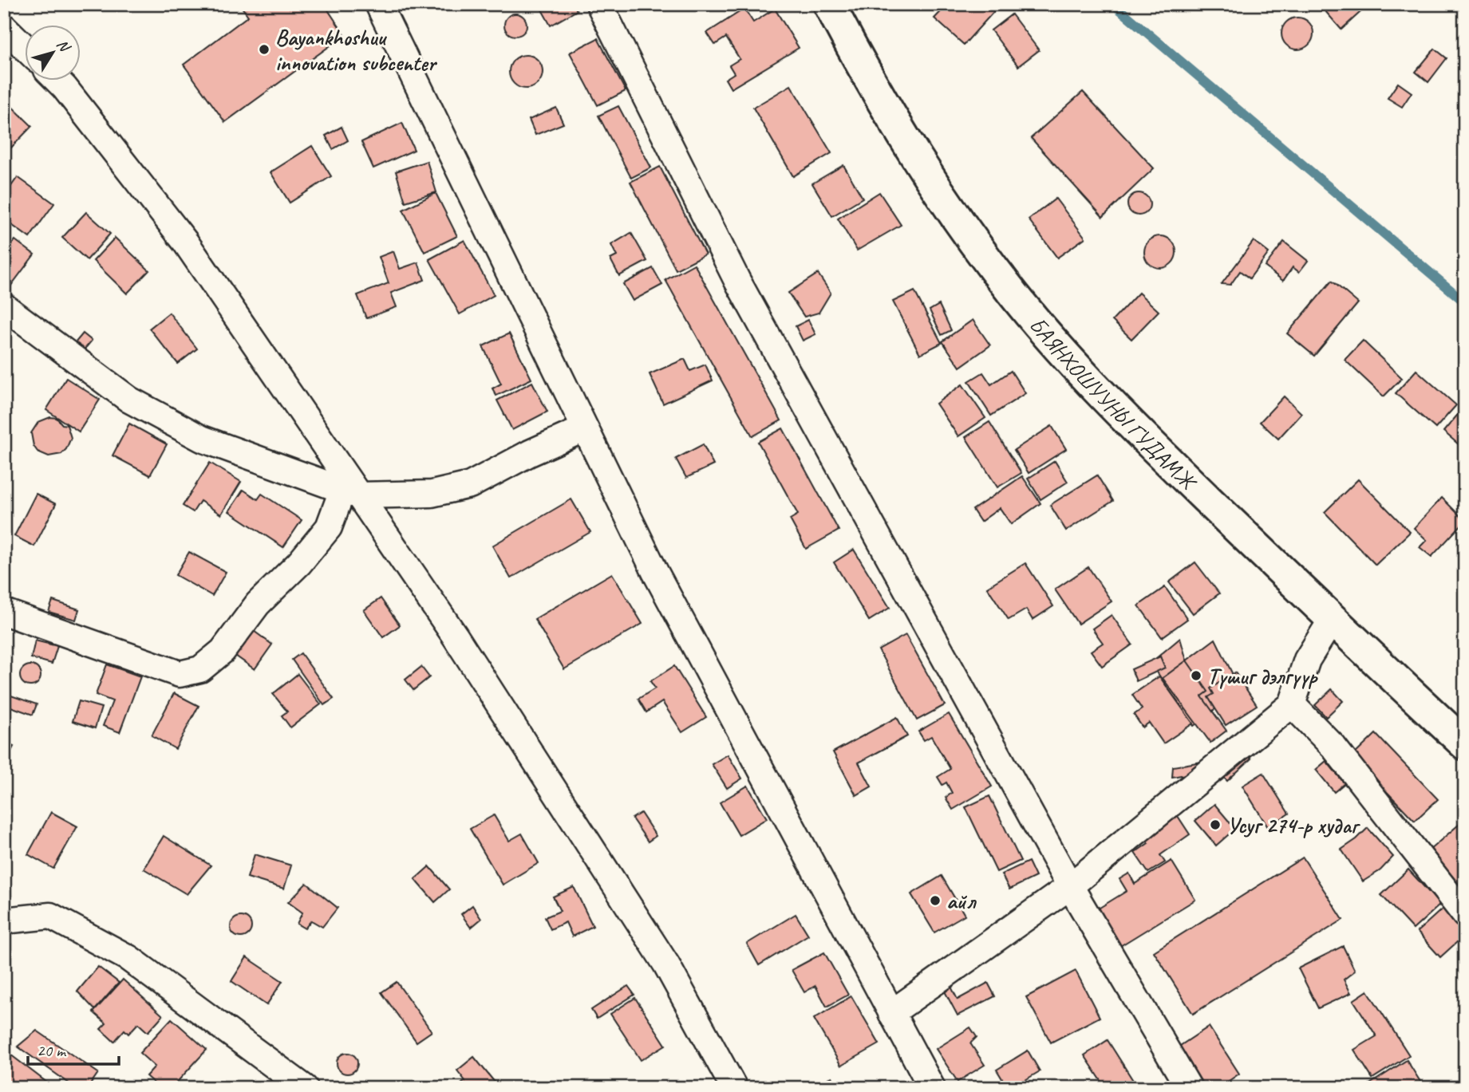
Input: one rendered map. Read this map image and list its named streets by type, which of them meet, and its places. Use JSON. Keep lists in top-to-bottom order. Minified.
{"streets":{"main road":["БАЯНХОШУУНЫ ГУДАМЖ"]},"places":["Bayankhoshuu innovation subcenter","Түшиг дэлгүүр","Усуг 274-р худаг","айл"],"scale_bar":"20 m","north":"top right"}
